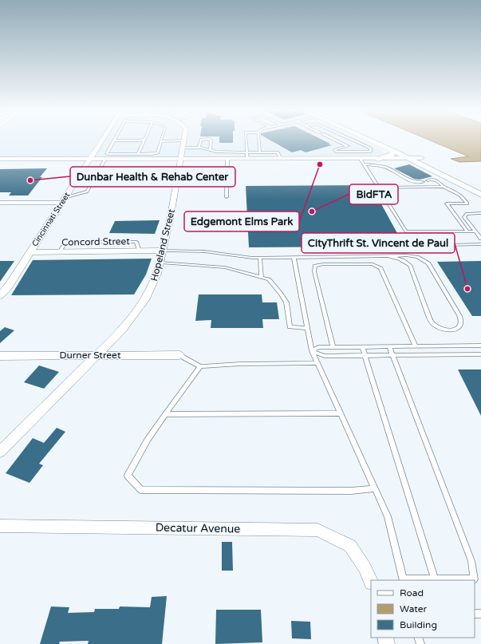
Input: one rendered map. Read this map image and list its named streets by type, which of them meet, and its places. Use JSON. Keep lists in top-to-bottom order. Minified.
{"streets":{"street":["Cincinnati Street","Concord Street","Hopeland Street","Durner Street","Decatur Avenue"]},"crossings":[["Cincinnati Street","Concord Street"],["Concord Street","Hopeland Street"],["Hopeland Street","Durner Street"]],"places":["Edgemont Elms Park","Dunbar Health & Rehab Center","BidFTA","CityThrift St. Vincent de Paul"],"legend":["Road","Water","Building"]}
